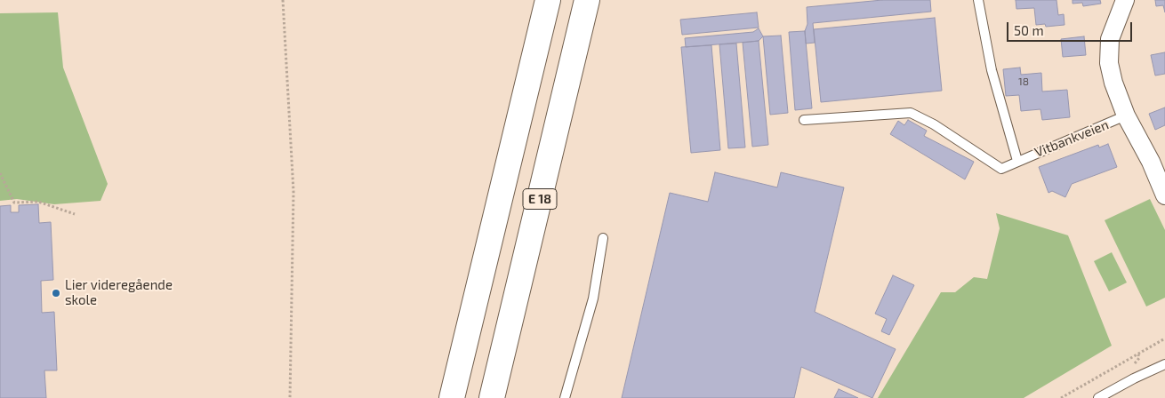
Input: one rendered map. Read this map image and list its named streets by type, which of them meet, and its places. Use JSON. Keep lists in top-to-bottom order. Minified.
{"streets":{"highway":["E 18"],"lane":["Vitbankveien"]},"places":["Lier videregående skole"],"house_numbers":["18"],"scale_bar":"50 m"}
